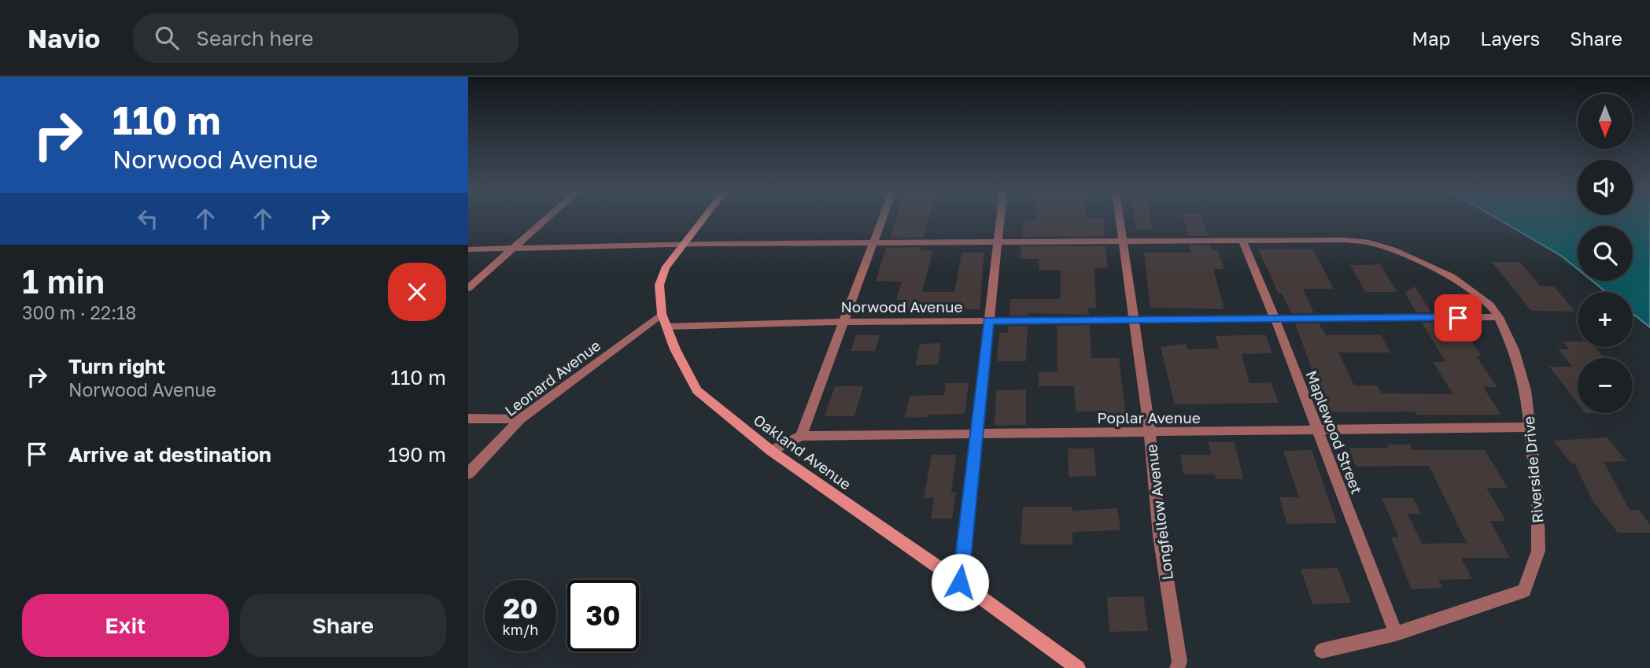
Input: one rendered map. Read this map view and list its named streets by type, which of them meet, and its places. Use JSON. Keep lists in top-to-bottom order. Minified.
{"streets":{"street":["Norwood Avenue","Leonard Avenue","Poplar Avenue","Maplewood Street","Oakland Avenue","Riverside Drive","Longfellow Avenue"]},"crossings":[["Norwood Avenue","Maplewood Street"],["Norwood Avenue","Oakland Avenue"],["Norwood Avenue","Riverside Drive"],["Norwood Avenue","Longfellow Avenue"],["Leonard Avenue","Oakland Avenue"],["Poplar Avenue","Maplewood Street"],["Poplar Avenue","Oakland Avenue"],["Poplar Avenue","Riverside Drive"],["Poplar Avenue","Longfellow Avenue"],["Maplewood Street","Riverside Drive"],["Oakland Avenue","Riverside Drive"],["Riverside Drive","Longfellow Avenue"]],"north":"bottom","page":{"header":"Navio","search":"Search here","nav":["Map","Layers","Share"],"turn":["110 m","Norwood Avenue"],"map_buttons":["+","−"],"heading":["1 min","300 m · 22:18"],"list":[{"name":"Turn right","note":"Norwood Avenue","value":"110 m"},{"name":"Arrive at destination","value":"190 m"}],"speed":"20 km/h","limit":"30","buttons":["Exit","Share"]}}
